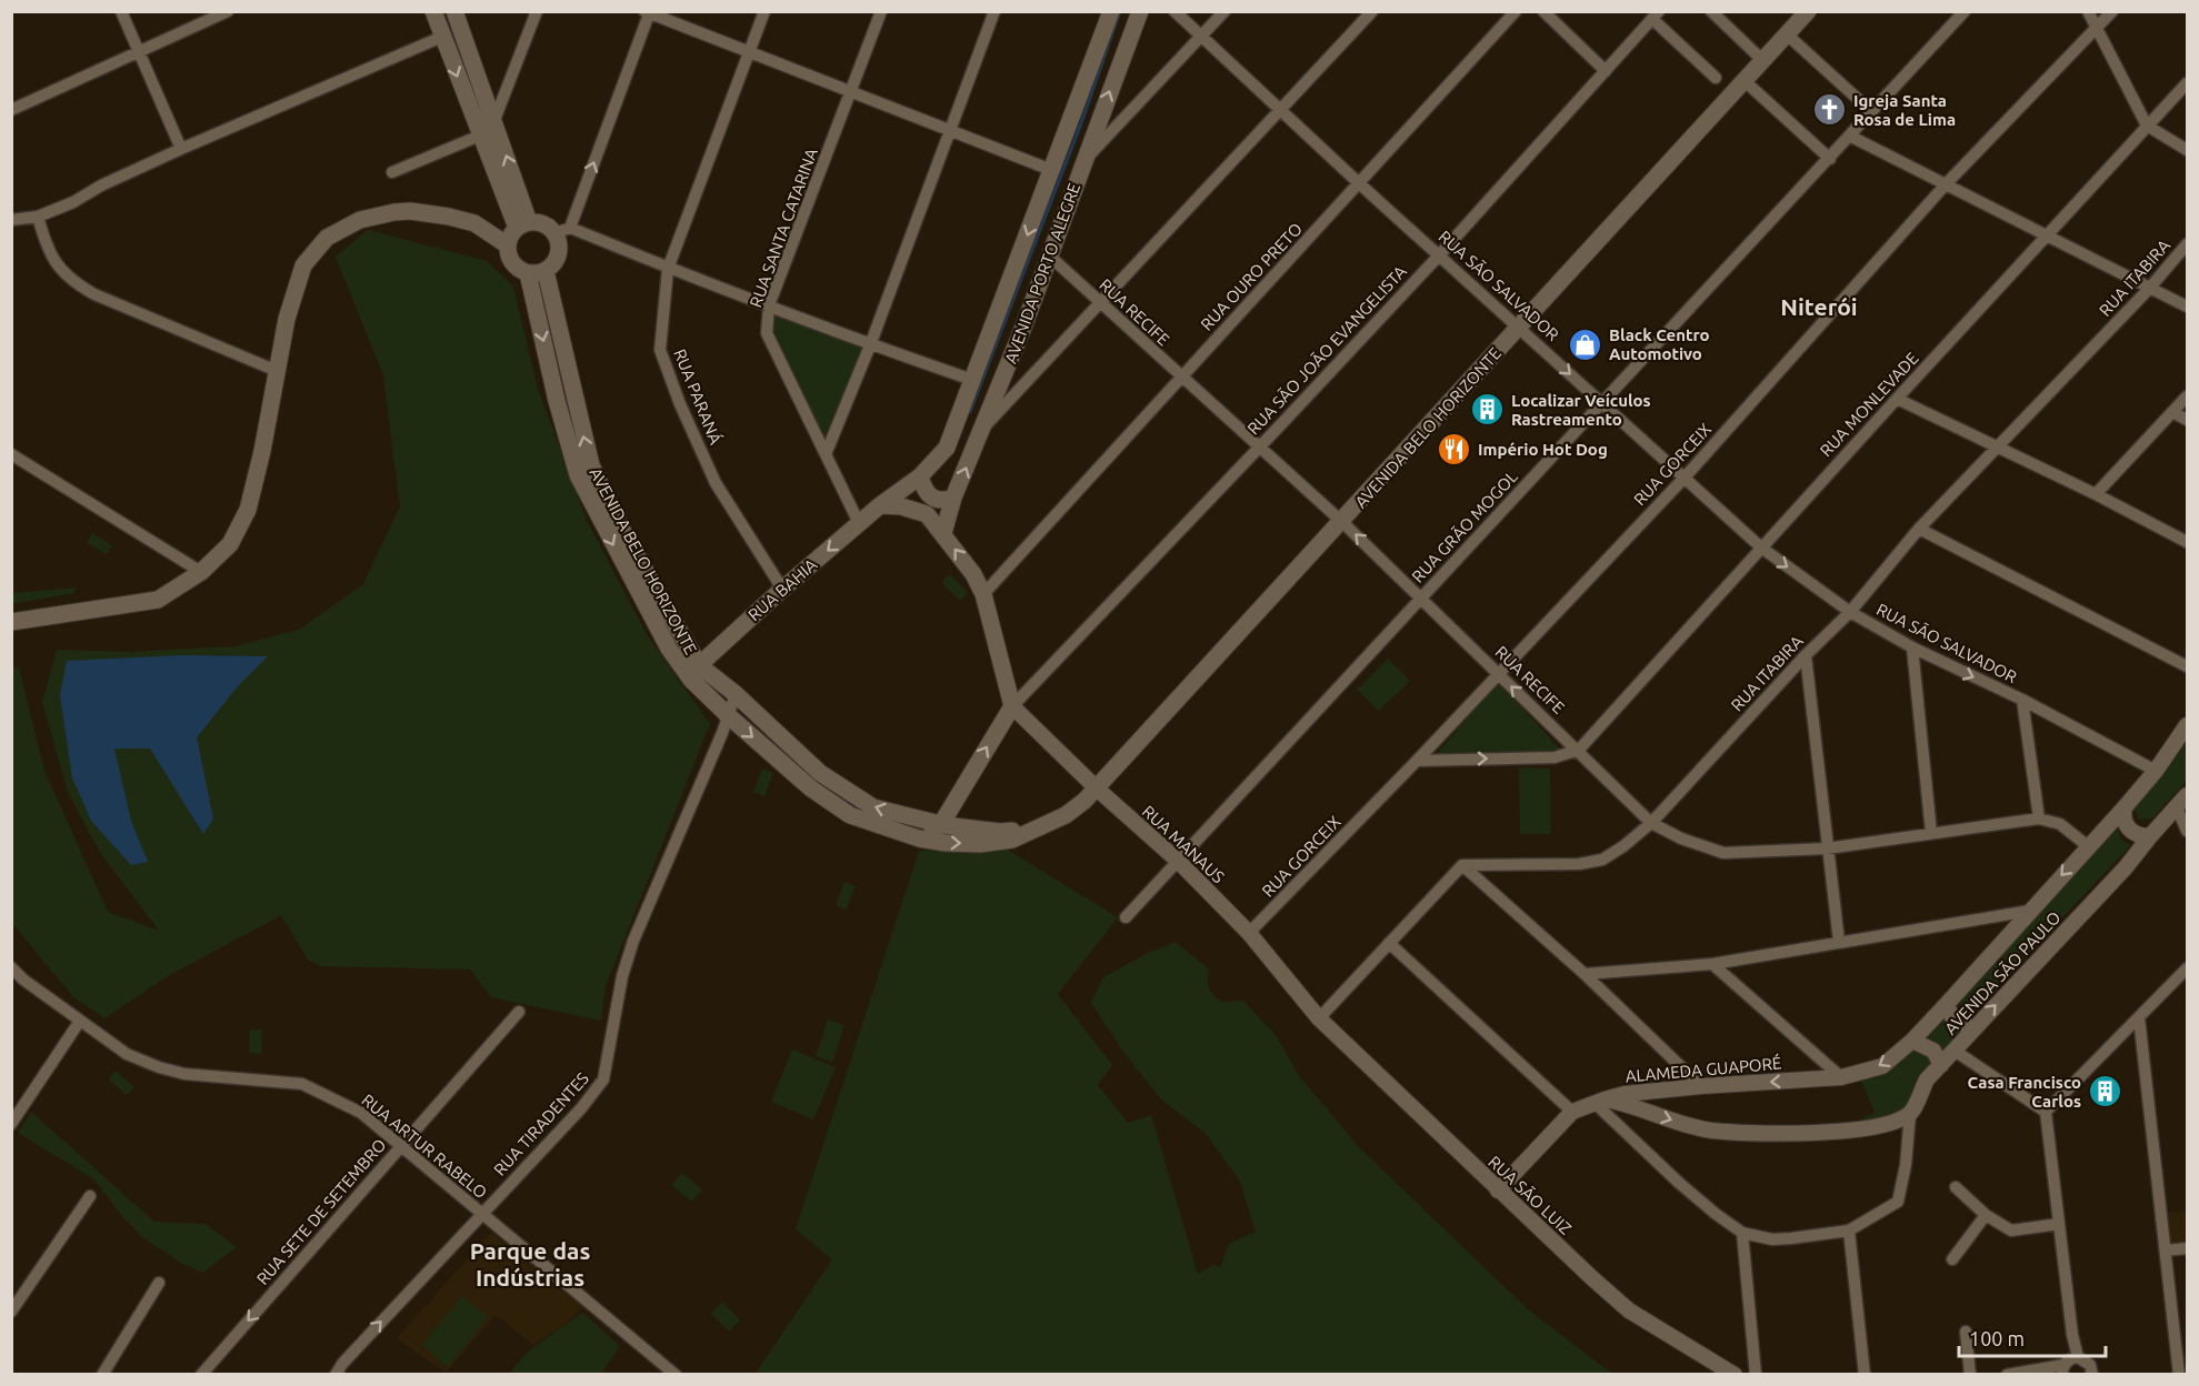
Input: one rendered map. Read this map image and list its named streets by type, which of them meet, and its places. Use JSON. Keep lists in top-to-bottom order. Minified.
{"streets":{"main road":["AVENIDA PORTO ALEGRE","AVENIDA BELO HORIZONTE","RUA BAHIA"],"street":["RUA SANTA CATARINA","RUA OURO PRETO","RUA ITABIRA","RUA SÃO SALVADOR","RUA RECIFE","RUA SÃO JOÃO EVANGELISTA","RUA PARANÁ","RUA MONLEVADE","RUA GORCEIX","RUA GRÃO MOGOL","RUA MANAUS","AVENIDA SÃO PAULO","ALAMEDA GUAPORÉ","RUA TIRADENTES","RUA ARTUR RABELO","RUA SÃO LUIZ","RUA SETE DE SETEMBRO"]},"crossings":[["RUA SANTA CATARINA","RUA BAHIA"],["AVENIDA PORTO ALEGRE","RUA RECIFE"],["AVENIDA PORTO ALEGRE","RUA BAHIA"],["RUA OURO PRETO","RUA SÃO SALVADOR"],["RUA OURO PRETO","RUA RECIFE"],["RUA ITABIRA","RUA SÃO SALVADOR"],["RUA ITABIRA","RUA RECIFE"],["RUA SÃO SALVADOR","RUA SÃO JOÃO EVANGELISTA"],["RUA SÃO SALVADOR","RUA MONLEVADE"],["RUA SÃO SALVADOR","AVENIDA BELO HORIZONTE"],["RUA SÃO SALVADOR","RUA GORCEIX"],["RUA SÃO SALVADOR","RUA GRÃO MOGOL"],["RUA SÃO SALVADOR","AVENIDA SÃO PAULO"],["RUA RECIFE","RUA SÃO JOÃO EVANGELISTA"],["RUA RECIFE","RUA MONLEVADE"],["RUA RECIFE","AVENIDA BELO HORIZONTE"],["RUA RECIFE","RUA GORCEIX"],["RUA RECIFE","RUA GRÃO MOGOL"],["RUA RECIFE","AVENIDA SÃO PAULO"],["RUA SÃO JOÃO EVANGELISTA","RUA MANAUS"],["RUA PARANÁ","RUA BAHIA"],["AVENIDA BELO HORIZONTE","RUA BAHIA"],["AVENIDA BELO HORIZONTE","RUA MANAUS"],["AVENIDA BELO HORIZONTE","RUA TIRADENTES"],["RUA GORCEIX","RUA MANAUS"],["RUA GRÃO MOGOL","RUA MANAUS"],["RUA MANAUS","RUA SÃO LUIZ"],["AVENIDA SÃO PAULO","ALAMEDA GUAPORÉ"],["RUA TIRADENTES","RUA ARTUR RABELO"],["RUA ARTUR RABELO","RUA SETE DE SETEMBRO"]],"one_way":["RUA BAHIA","RUA SETE DE SETEMBRO"],"districts":["Niterói","Parque das Indústrias"],"places":{"church":["Igreja Santa Rosa de Lima"],"shop":["Black Centro Automotivo"],"building":["Localizar Veículos Rastreamento","Casa Francisco Carlos"],"restaurant":["Império Hot Dog"]},"scale_bar":"100 m"}
